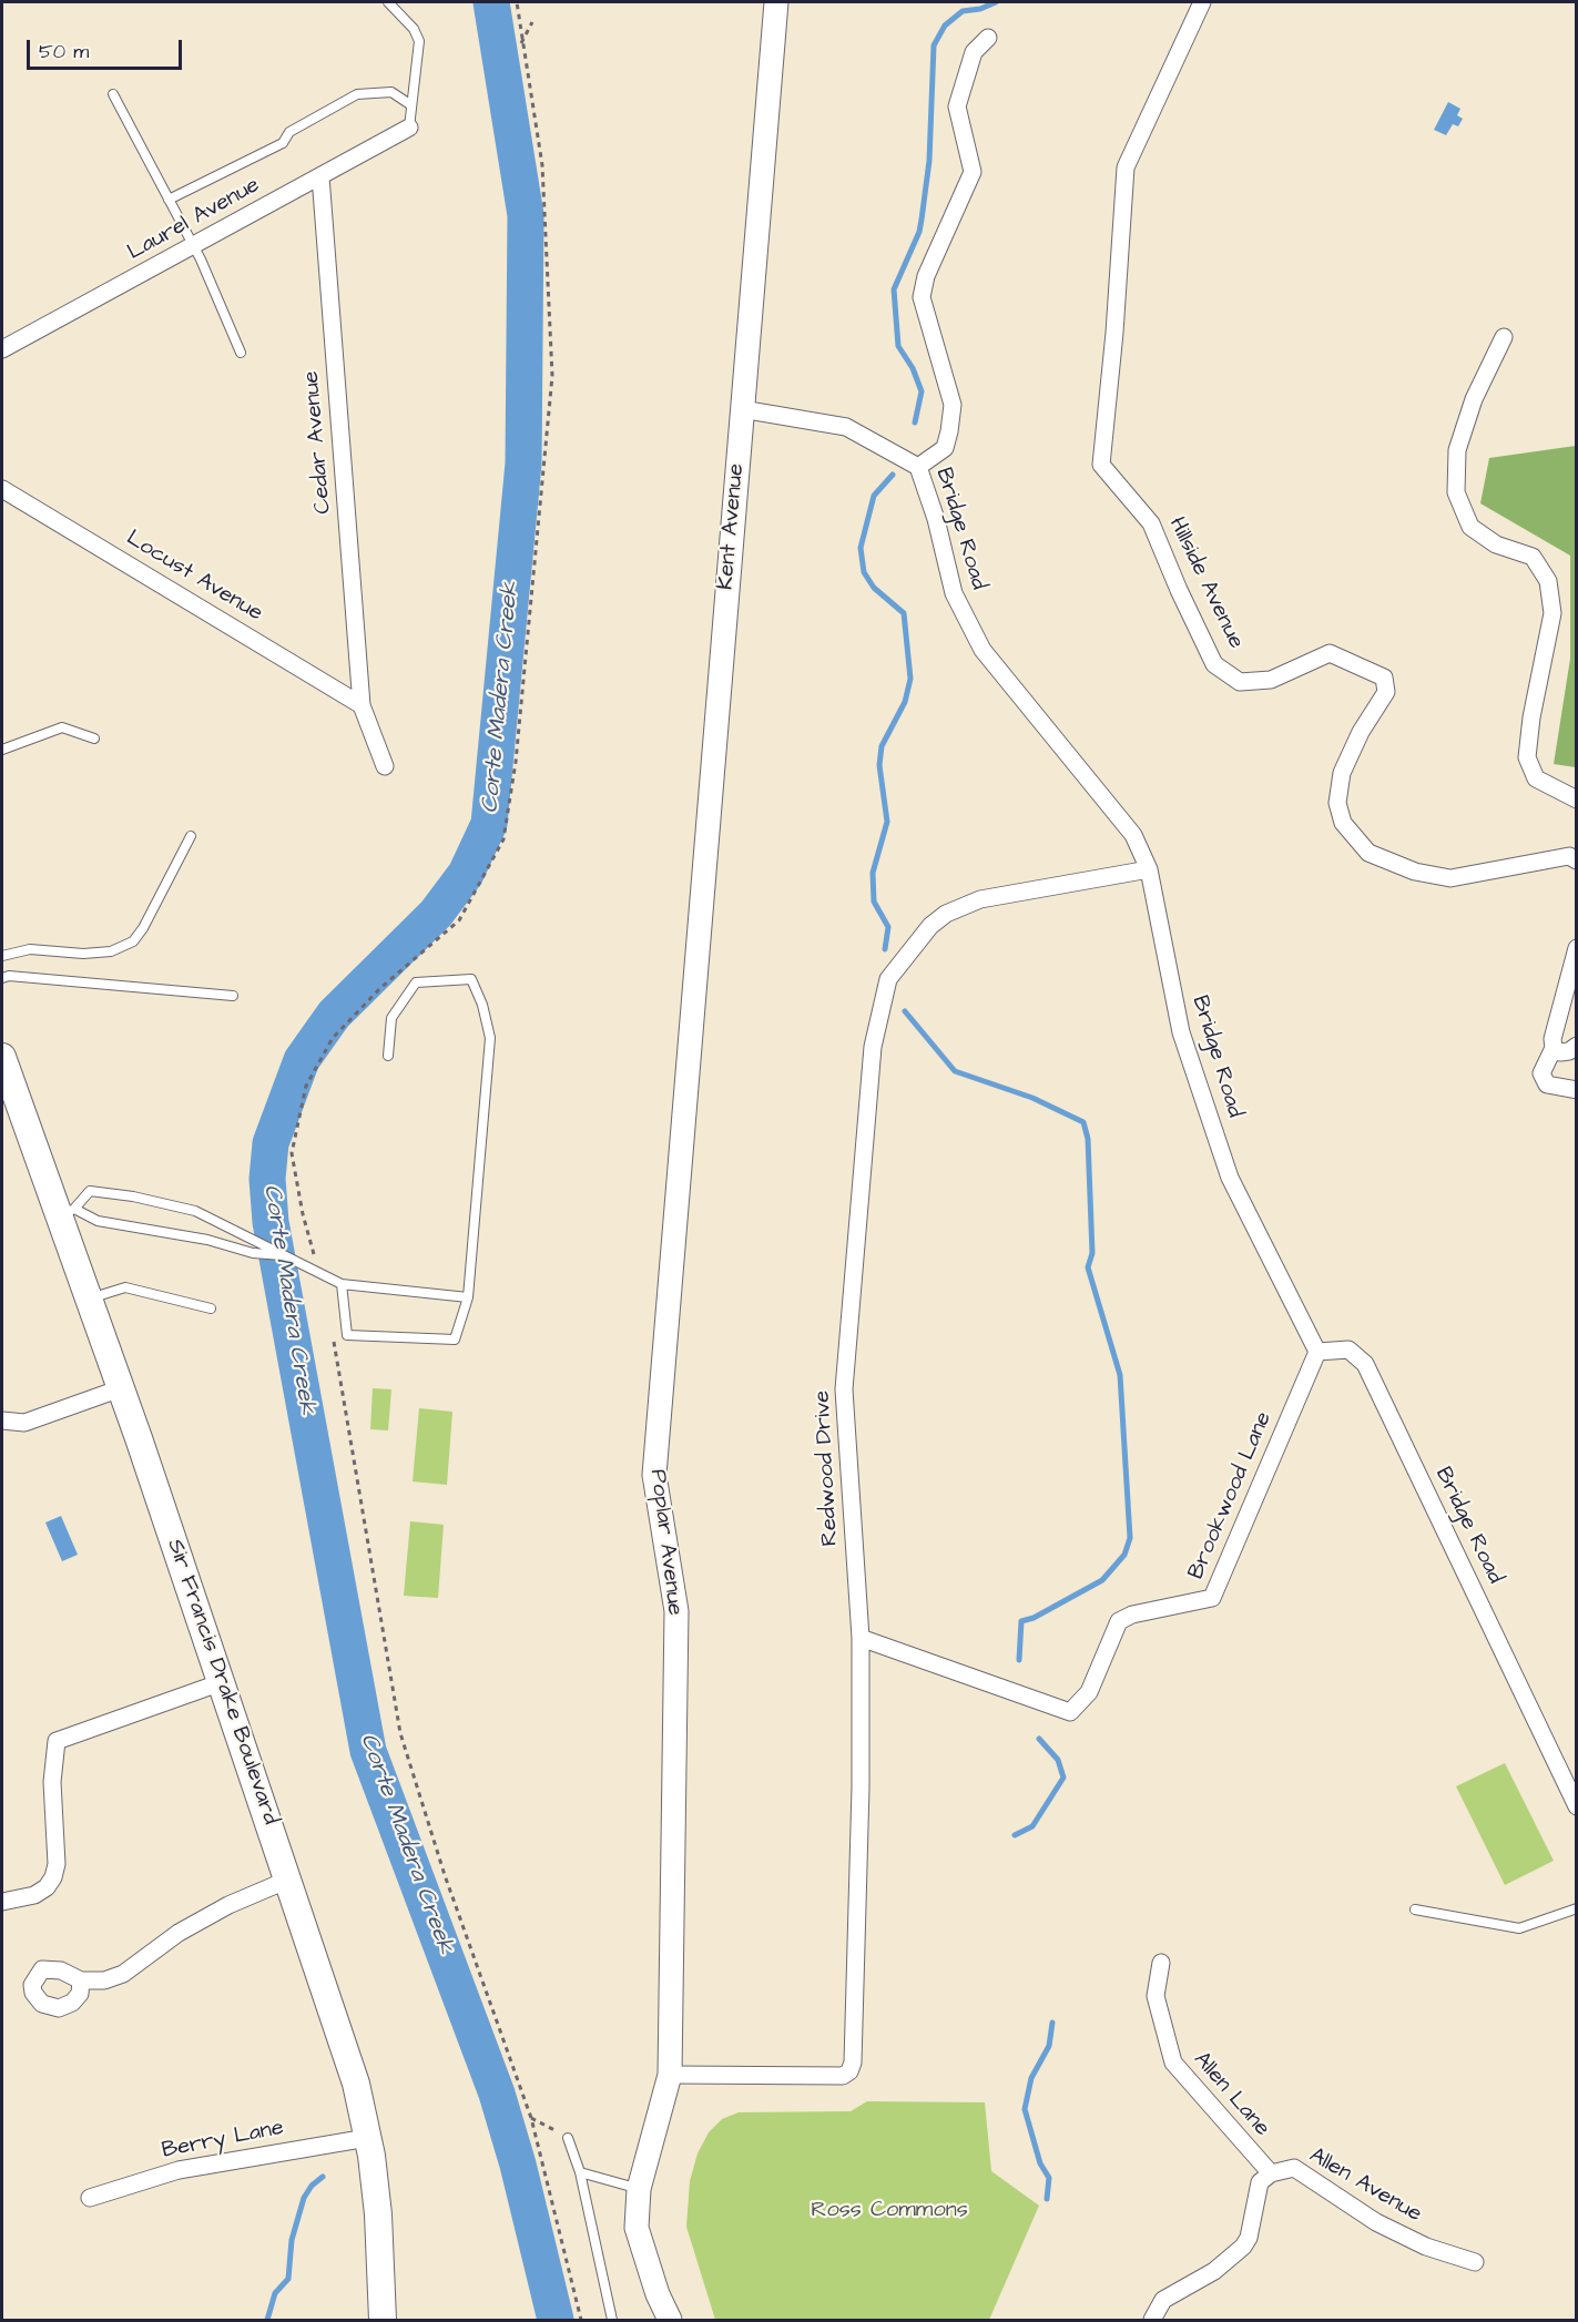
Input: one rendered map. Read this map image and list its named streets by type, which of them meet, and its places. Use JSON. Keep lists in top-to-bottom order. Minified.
{"streets":{"main road":["Sir Francis Drake Boulevard"],"street":["Laurel Avenue","Cedar Avenue","Kent Avenue","Bridge Road","Locust Avenue","Hillside Avenue","Redwood Drive","Brookwood Lane","Poplar Avenue","Allen Lane","Berry Lane","Allen Avenue"]},"crossings":[["Laurel Avenue","Cedar Avenue"],["Cedar Avenue","Locust Avenue"],["Kent Avenue","Bridge Road"],["Kent Avenue","Poplar Avenue"],["Bridge Road","Redwood Drive"],["Bridge Road","Brookwood Lane"],["Redwood Drive","Brookwood Lane"],["Redwood Drive","Poplar Avenue"],["Sir Francis Drake Boulevard","Berry Lane"],["Allen Lane","Allen Avenue"]],"water":["Corte Madera Creek"],"parks":["Ross Commons"],"scale_bar":"50 m"}
